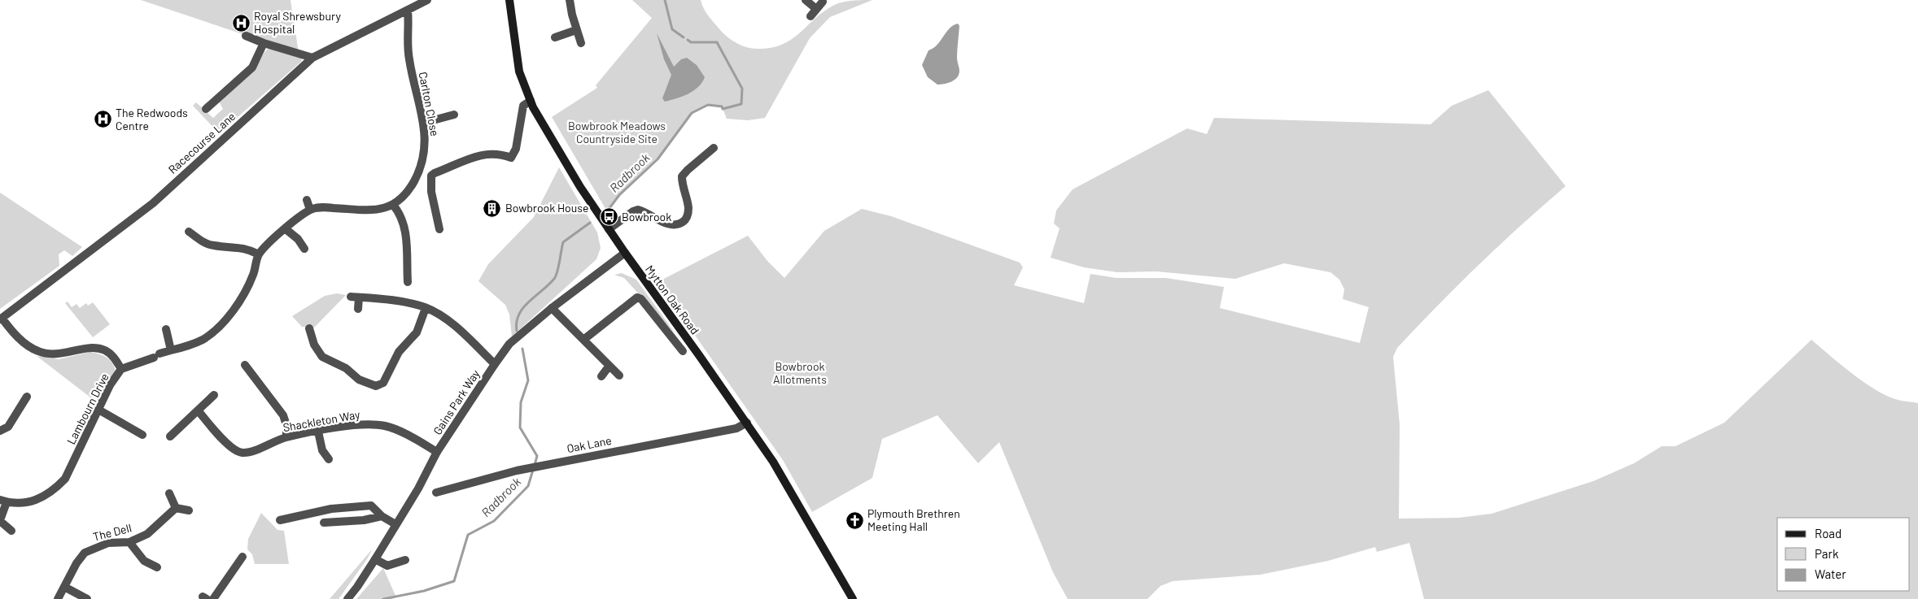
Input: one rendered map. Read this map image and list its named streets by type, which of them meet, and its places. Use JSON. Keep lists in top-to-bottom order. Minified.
{"streets":{"main road":["Mytton Oak Road"],"street":["Carlton Close","Racecourse Lane","Gains Park Way","Lambourn Drive","Shackleton Way","Oak Lane","The Dell"]},"crossings":[["Carlton Close","Racecourse Lane"],["Racecourse Lane","Lambourn Drive"],["Mytton Oak Road","Gains Park Way"],["Mytton Oak Road","Oak Lane"],["Gains Park Way","Shackleton Way"]],"water":["Radbrook"],"parks":["Bowbrook Meadows Countryside Site","Bowbrook Allotments"],"places":{"hospital":["Royal Shrewsbury Hospital","The Redwoods Centre"],"building":["Bowbrook House"],"bus stop":["Bowbrook"],"church":["Plymouth Brethren Meeting Hall"]},"legend":["Road","Park","Water"]}
